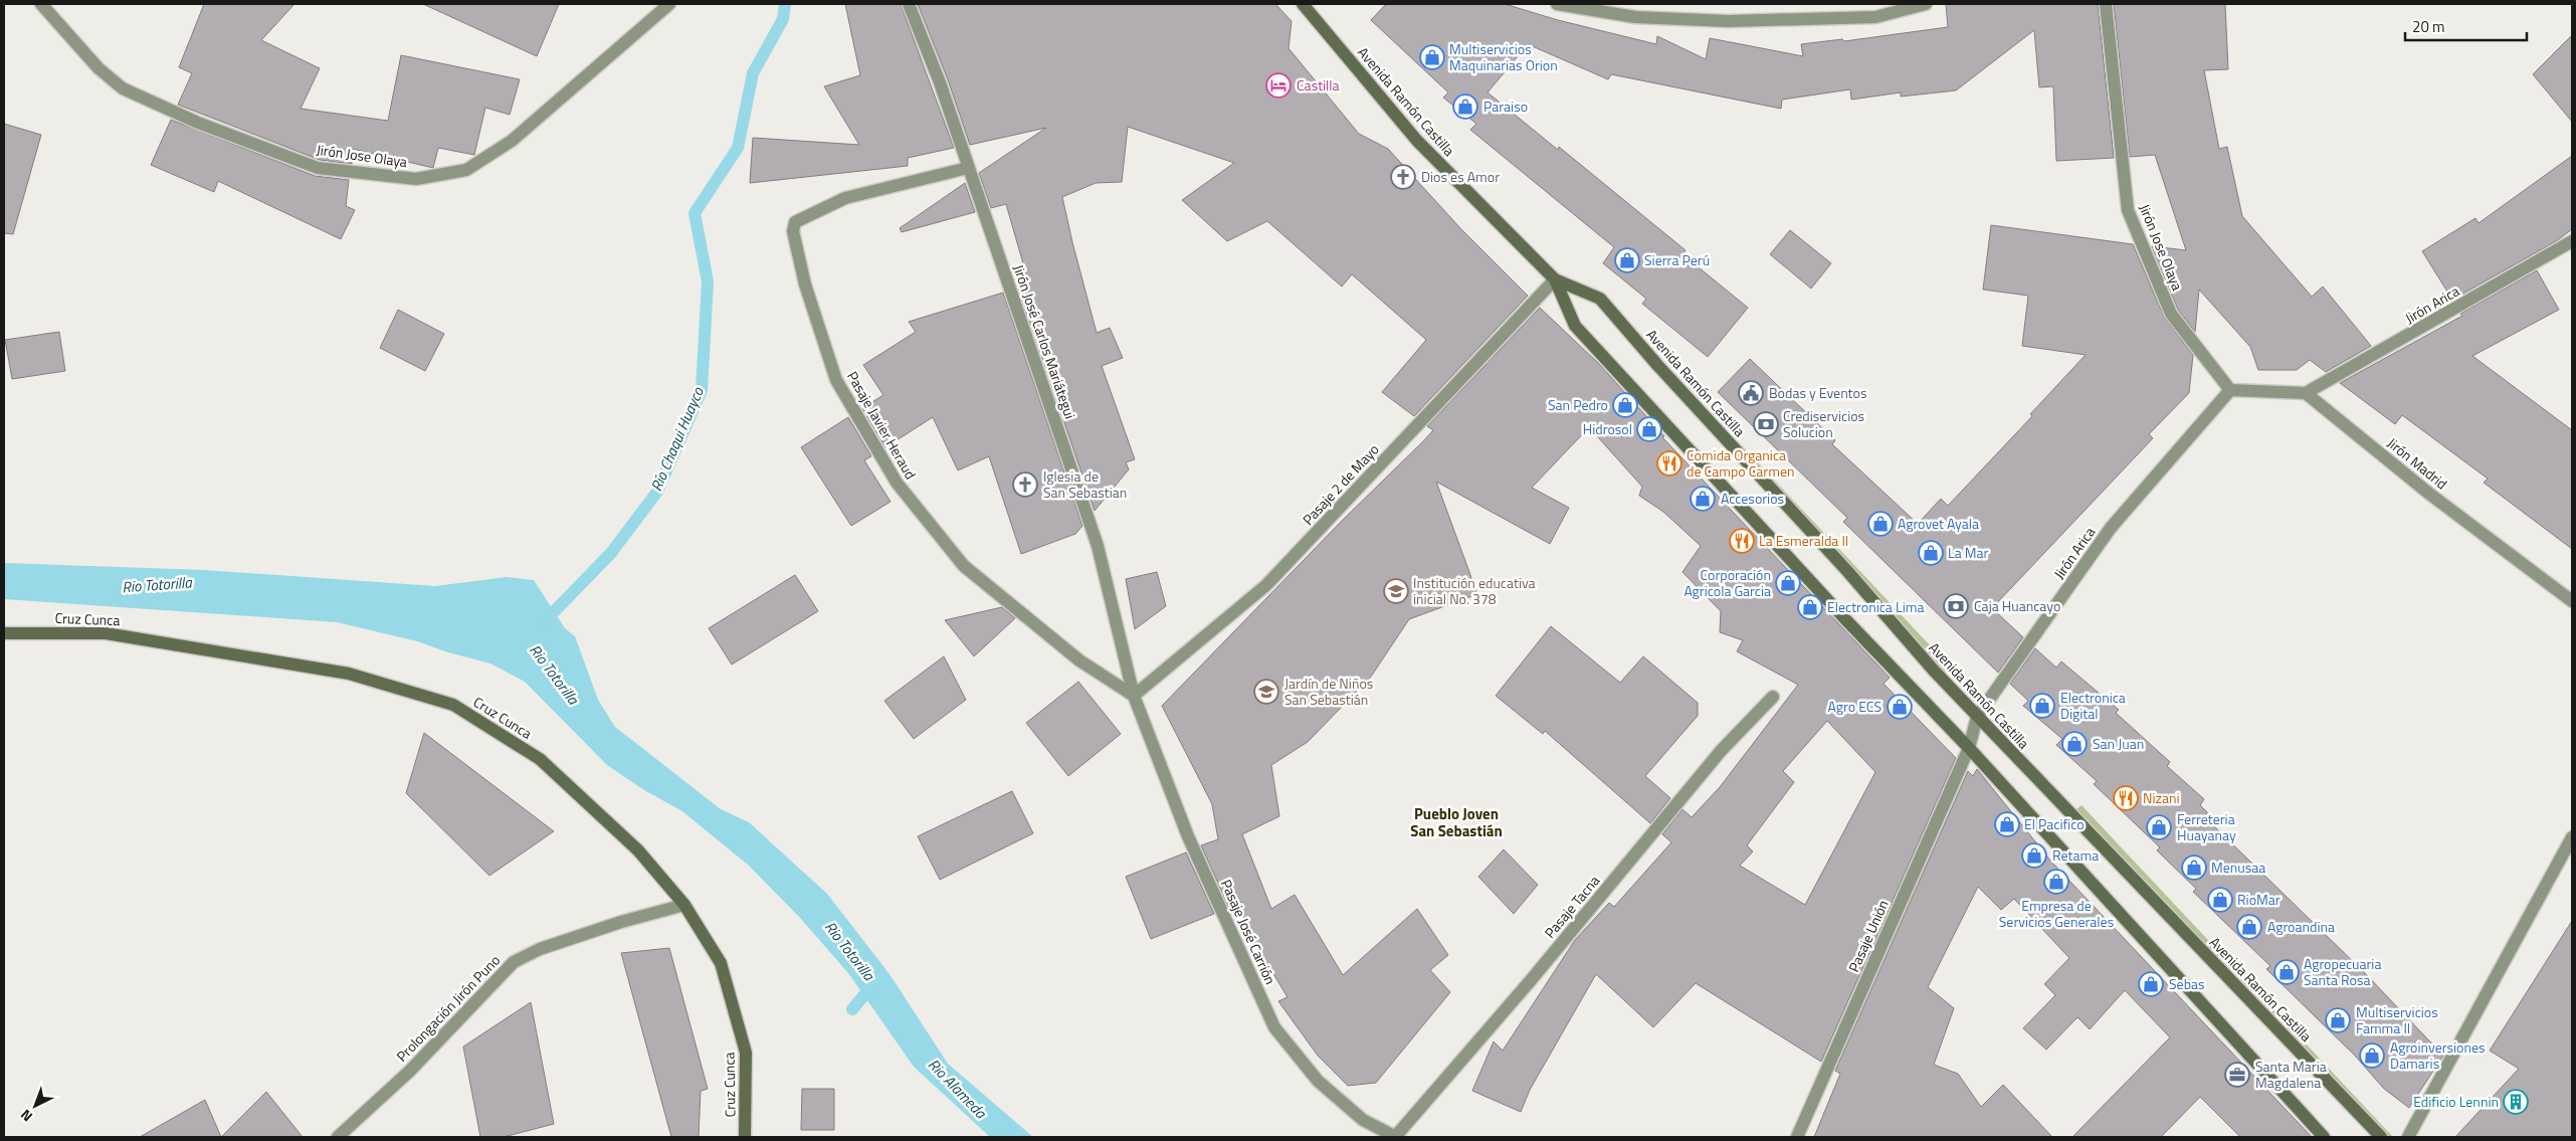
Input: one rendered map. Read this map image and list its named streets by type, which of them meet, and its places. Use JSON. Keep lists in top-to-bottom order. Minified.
{"streets":{"street":["Avenida Ramón Castilla","Jirón Jose Olaya","Jirón Arica","Jirón José Carlos Mariátegui","Pasaje Javier Heraud","Jirón Madrid","Pasaje 2 de Mayo","Cruz Cunca","Pasaje Tacna","Pasaje José Carrión","Pasaje Unión","Prolongación Jirón Puno"]},"crossings":[["Avenida Ramón Castilla","Jirón Arica"],["Avenida Ramón Castilla","Pasaje 2 de Mayo"],["Avenida Ramón Castilla","Pasaje Unión"],["Jirón Jose Olaya","Jirón Arica"],["Jirón Arica","Jirón Madrid"],["Jirón Arica","Pasaje Unión"],["Jirón José Carlos Mariátegui","Pasaje Javier Heraud"],["Jirón José Carlos Mariátegui","Pasaje 2 de Mayo"],["Jirón José Carlos Mariátegui","Pasaje José Carrión"],["Pasaje Javier Heraud","Pasaje 2 de Mayo"],["Pasaje Javier Heraud","Pasaje José Carrión"],["Pasaje 2 de Mayo","Pasaje José Carrión"],["Cruz Cunca","Prolongación Jirón Puno"],["Pasaje Tacna","Pasaje José Carrión"]],"districts":["Pueblo Joven San Sebastián"],"water":["Río Chaqui Huayco","Rio Totorilla","Rio Alameda"],"places":{"shop":["Multiservicios Maquinarias Orion","Paraiso","Sierra Perú","San Pedro","Hidrosol","Accesorios","Agrovet Ayala","La Mar","Corporación Agricola Garcia","Electronica Lima","Electronica Digital","Agro ECS","San Juan","El Pacifico","Ferreteria Huayanay","Retama","Menusaa","Empresa de Servicios Generales","RioMar","Agroandina","Agropecuaria Santa Rosa","Sebas","Multiservicios Famma II","Agroinversiones Damaris"],"hotel":["Castilla"],"church":["Dios es Amor","Iglesia de San Sebastian"],"public building":["Bodas y Eventos"],"bank":["Crediservicios Solucion","Caja Huancayo"],"restaurant":["Comida Organica de Campo Carmen","La Esmeralda II","Nizani"],"school or university":["Institución educativa inicial No. 378","Jardín de Niños San Sebastián"],"office":["Santa Maria Magdalena"],"building":["Edificio Lennin"]},"scale_bar":"20 m","north":"bottom left"}
